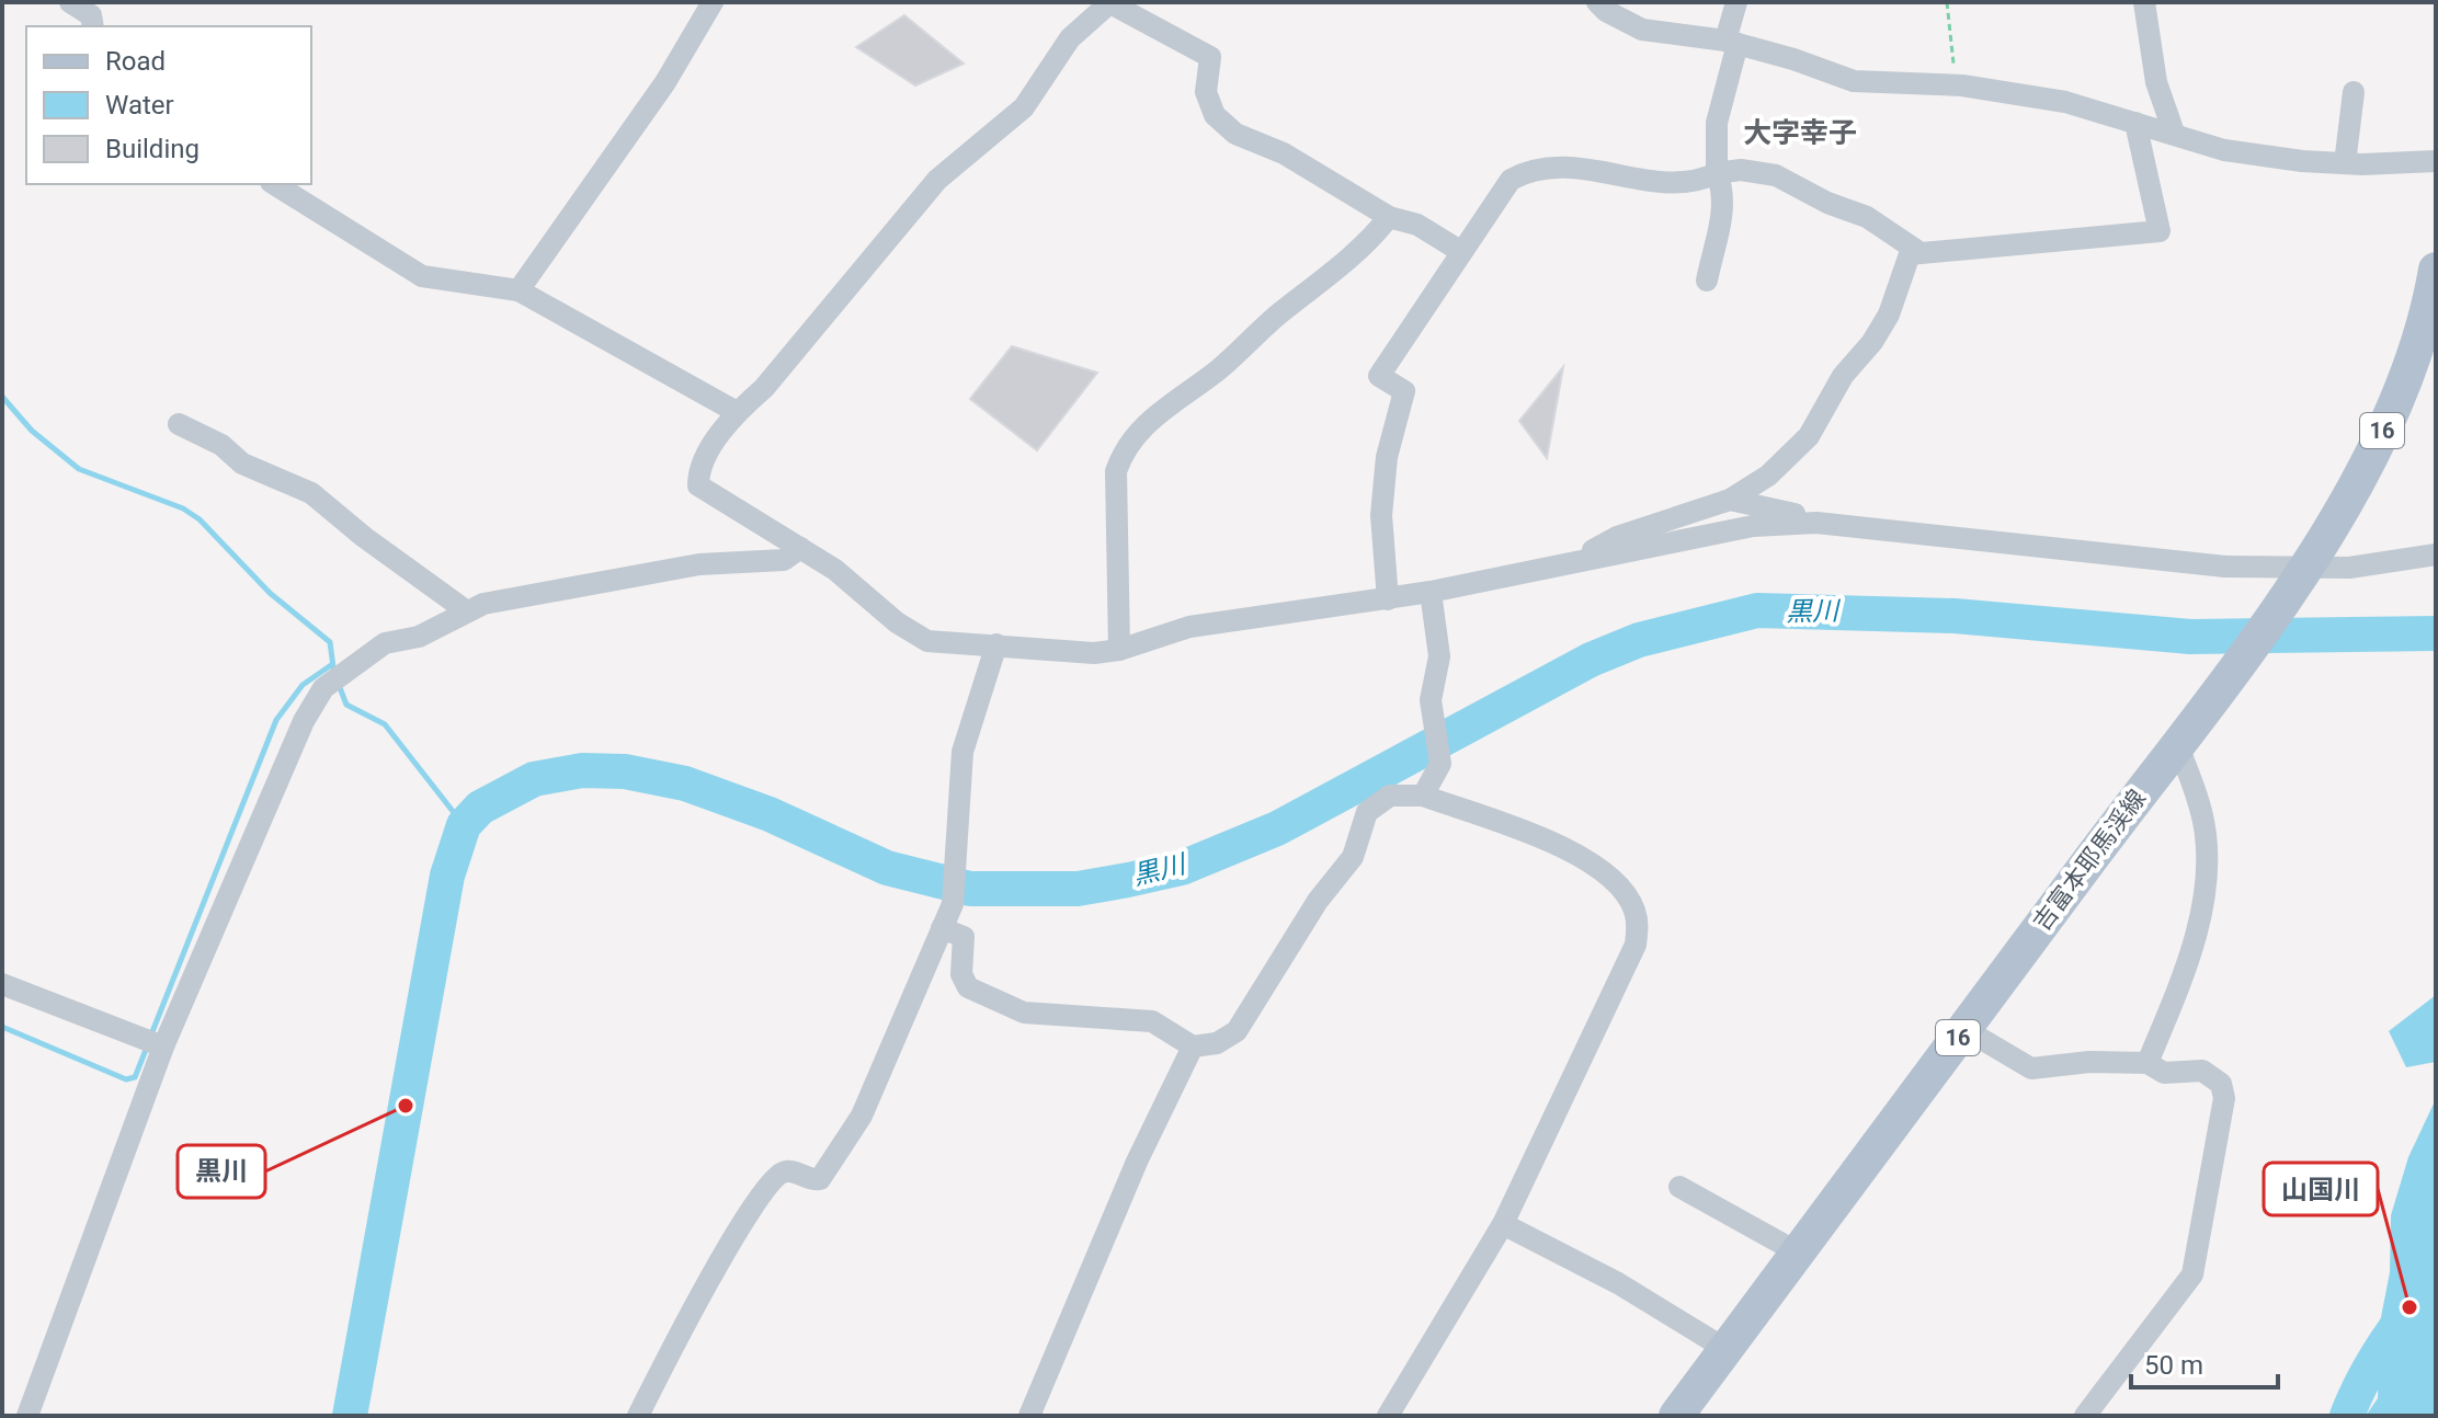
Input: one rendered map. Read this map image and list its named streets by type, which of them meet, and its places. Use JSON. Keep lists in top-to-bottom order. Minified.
{"streets":{"main road":["16","吉富本耶馬渓線"]},"districts":["大字幸子"],"water":["黒川"],"places":["黒川","山国川"],"legend":["Road","Water","Building"],"scale_bar":"50 m"}
